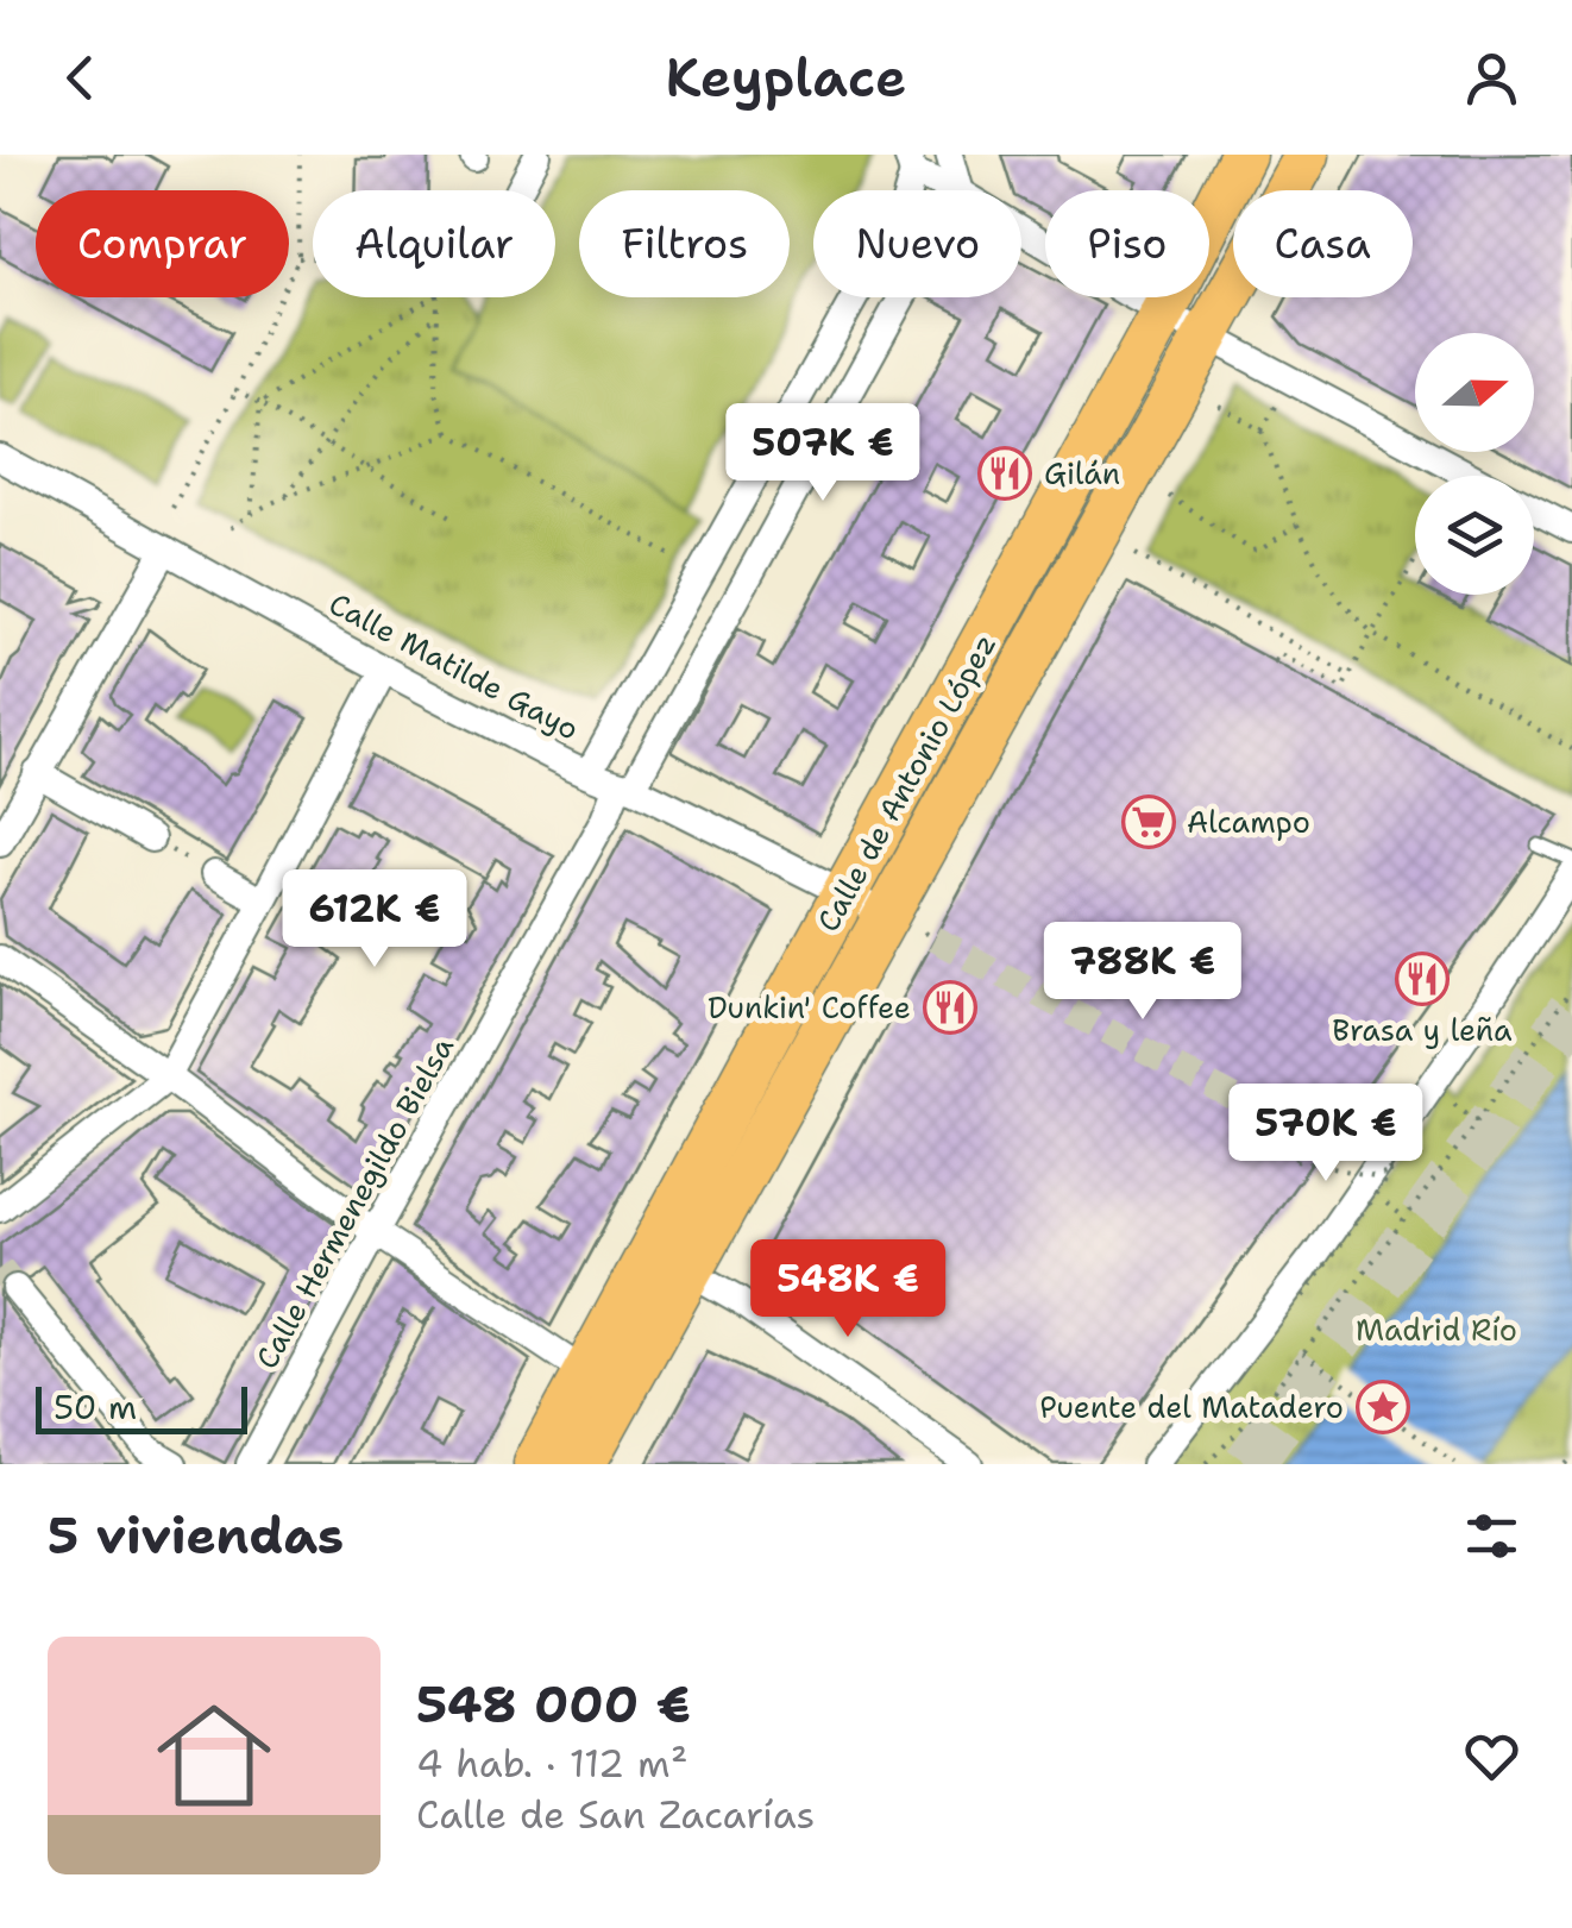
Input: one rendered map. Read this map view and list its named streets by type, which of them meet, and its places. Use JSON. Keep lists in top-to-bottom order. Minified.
{"streets":{"main road":["Calle de Antonio López"],"street":["Calle Matilde Gayo","Calle Hermenegildo Bielsa"]},"crossings":[["Calle Matilde Gayo","Calle de Antonio López"],["Calle Matilde Gayo","Calle Hermenegildo Bielsa"]],"parks":["Madrid Río"],"places":{"restaurant":["Gilán","Brasa y leña","Dunkin' Coffee"],"supermarket":["Alcampo"],"place":["Puente del Matadero"]},"scale_bar":"50 m","north":"right","page":{"header":"Keyplace","chip":["Comprar","Alquilar","Filtros","Nuevo","Piso","Casa"],"price":["507K €","612K €","788K €","570K €","548K €"],"scale":"50 m","heading":"5 viviendas","list":[{"name":"548 000 €","note":"4 hab. · 112 m² · Calle de San Zacarías"}]}}
